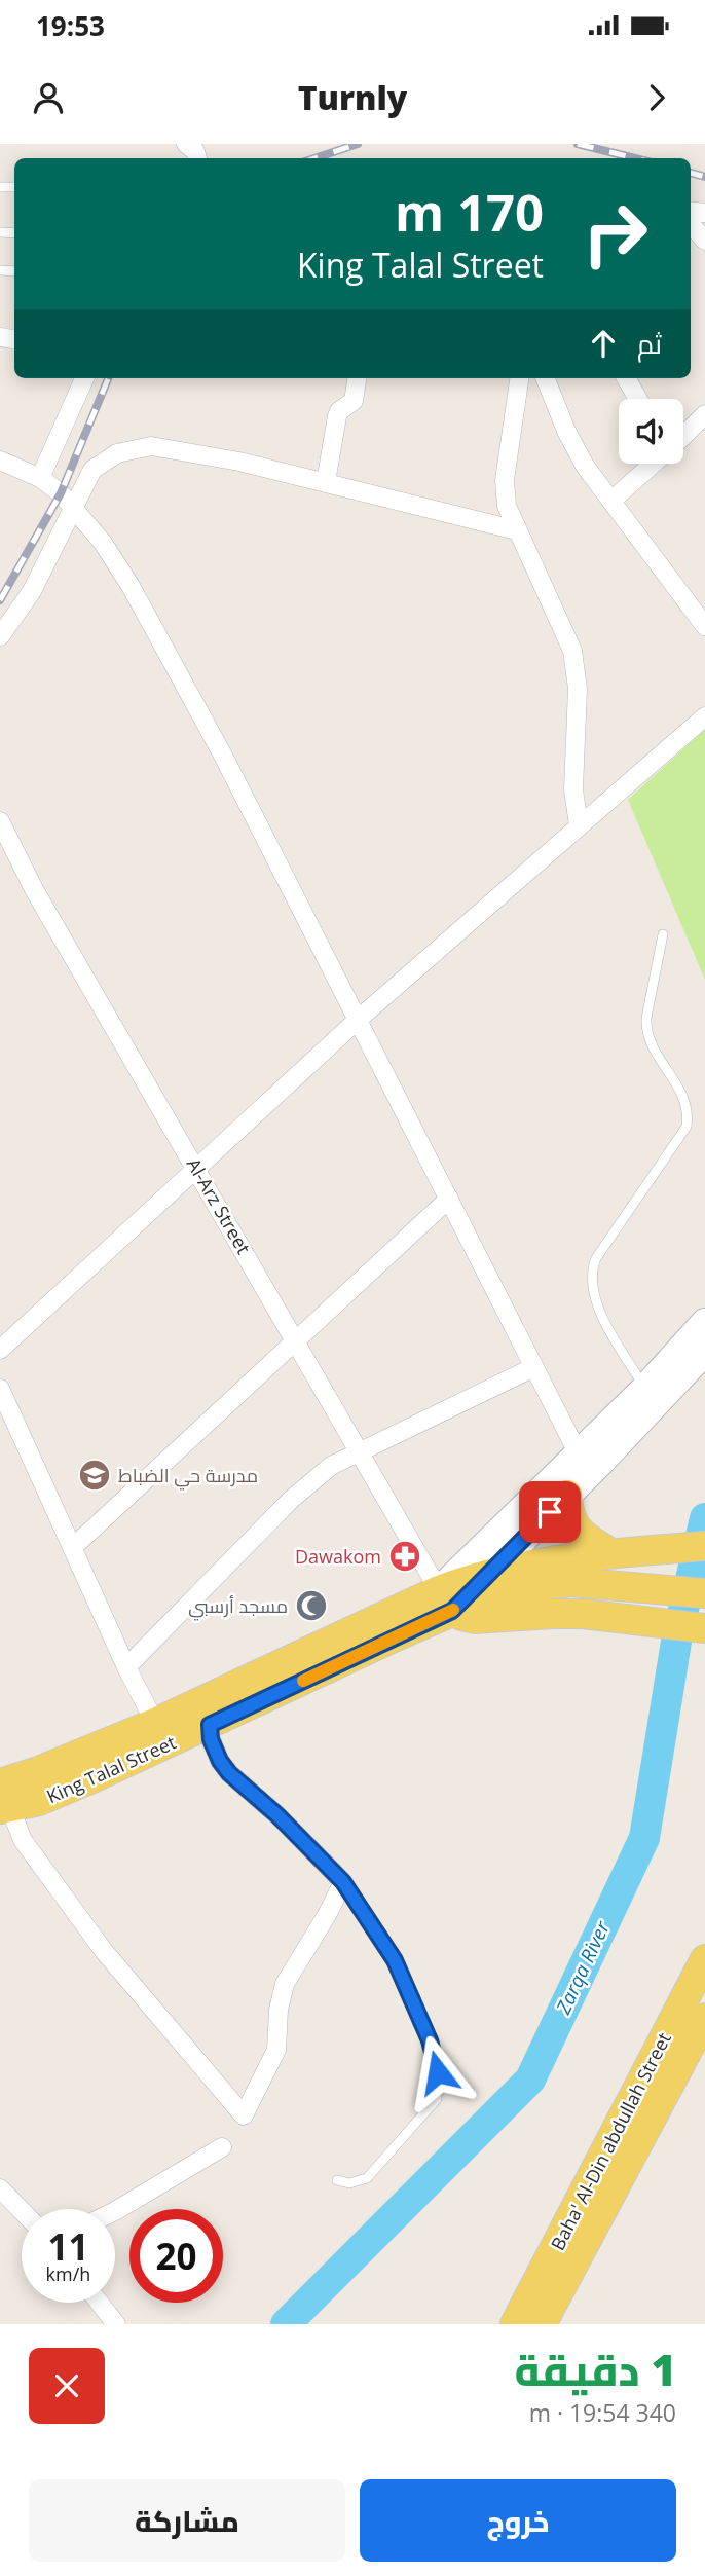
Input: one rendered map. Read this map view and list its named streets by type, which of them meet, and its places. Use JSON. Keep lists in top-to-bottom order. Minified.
{"streets":{"main road":["King Talal Street","Baha' Al-Din abdullah Street"],"street":["Al-Arz Street"]},"crossings":[["Al-Arz Street","King Talal Street"]],"water":["Zarqa River"],"places":{"school or university":["مدرسة حي الضباط"],"pharmacy":["Dawakom"],"mosque":["مسجد أرسبي"]},"page":{"status":"19:53","header":"Turnly","turn":["170 m","King Talal Street"],"then":"ثم","speed":"11 km/h","limit":"20","heading":["1 دقيقة","340 m · 19:54"],"buttons":["خروج","مشاركة"]}}
